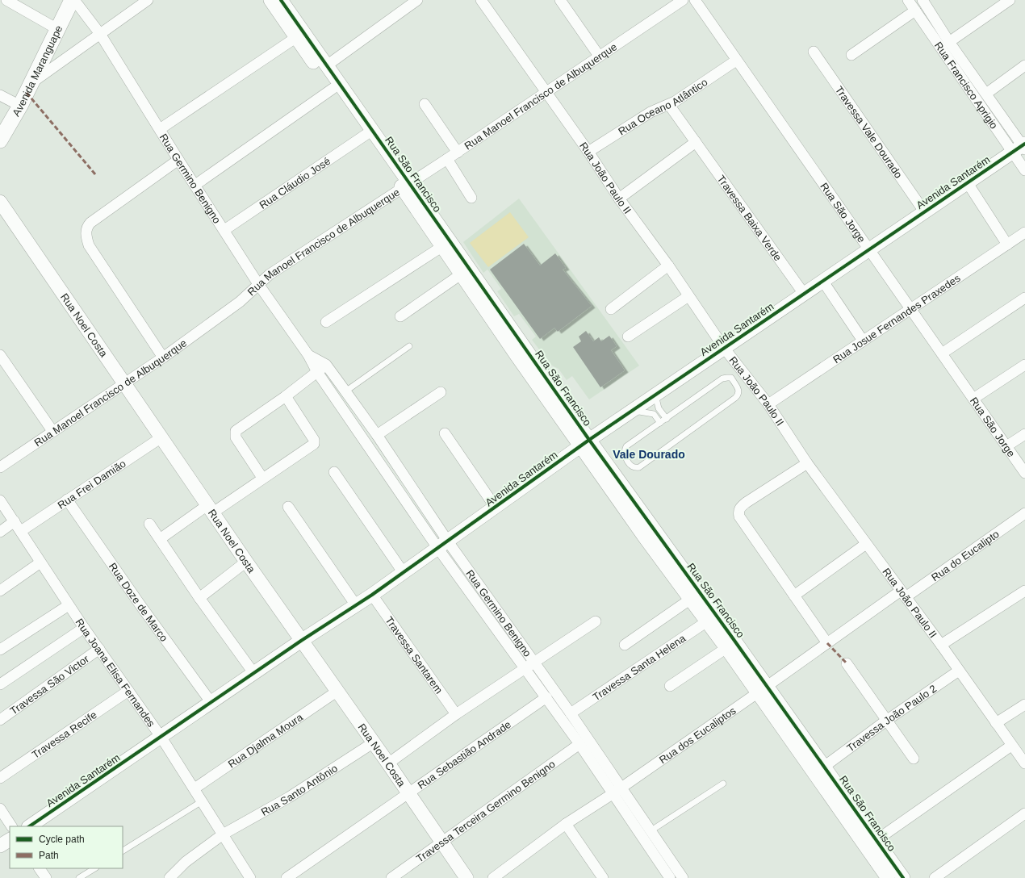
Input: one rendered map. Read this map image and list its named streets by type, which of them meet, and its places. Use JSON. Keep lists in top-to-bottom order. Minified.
{"streets":{"main road":["Avenida Maranguape"],"street":["Rua Francisco Aprigio","Rua Manoel Francisco de Albuquerque","Rua Oceano Atlântico","Travessa Vale Dourado","Rua São Francisco","Rua Germino Benigno","Rua João Paulo II","Rua Cláudio José","Avenida Santarém","Rua São Jorge","Travessa Baixa Verde","Rua Josue Fernandes Praxedes","Rua Noel Costa","Rua Frei Damião","Rua do Eucalipto","Rua Doze de Marco","Travessa Santarem","Travessa Santa Helena","Rua Joana Elisa Fernandes","Travessa São Victor","Travessa João Paulo 2","Travessa Recife","Rua dos Eucaliptos","Rua Djalma Moura","Rua Sebastião Andrade","Rua Santo Antônio","Travessa Terceira Germino Benigno"]},"crossings":[["Rua Francisco Aprigio","Avenida Santarém"],["Rua Manoel Francisco de Albuquerque","Rua São Francisco"],["Rua Manoel Francisco de Albuquerque","Rua Germino Benigno"],["Rua Manoel Francisco de Albuquerque","Rua João Paulo II"],["Rua Manoel Francisco de Albuquerque","Rua Noel Costa"],["Rua Oceano Atlântico","Rua João Paulo II"],["Rua Oceano Atlântico","Rua São Jorge"],["Rua Oceano Atlântico","Travessa Baixa Verde"],["Travessa Vale Dourado","Avenida Santarém"],["Rua São Francisco","Rua João Paulo II"],["Rua São Francisco","Rua Cláudio José"],["Rua São Francisco","Avenida Santarém"],["Rua São Francisco","Travessa Santa Helena"],["Rua São Francisco","Travessa João Paulo 2"],["Rua São Francisco","Rua dos Eucaliptos"],["Rua Germino Benigno","Rua Cláudio José"],["Rua Germino Benigno","Avenida Santarém"],["Rua Germino Benigno","Travessa Santa Helena"],["Rua Germino Benigno","Rua dos Eucaliptos"],["Rua Germino Benigno","Rua Sebastião Andrade"],["Rua Germino Benigno","Travessa Terceira Germino Benigno"],["Rua João Paulo II","Avenida Santarém"],["Rua João Paulo II","Rua Josue Fernandes Praxedes"],["Rua João Paulo II","Rua do Eucalipto"],["Rua João Paulo II","Travessa João Paulo 2"],["Rua João Paulo II","Rua dos Eucaliptos"],["Avenida Santarém","Rua São Jorge"],["Avenida Santarém","Travessa Baixa Verde"],["Avenida Santarém","Rua Noel Costa"],["Avenida Santarém","Rua Doze de Marco"],["Avenida Santarém","Travessa Santarem"],["Avenida Santarém","Rua Joana Elisa Fernandes"],["Rua São Jorge","Rua Josue Fernandes Praxedes"],["Rua Noel Costa","Rua Frei Damião"],["Rua Noel Costa","Rua Djalma Moura"],["Rua Noel Costa","Rua Sebastião Andrade"],["Rua Noel Costa","Rua Santo Antônio"],["Rua Noel Costa","Travessa Terceira Germino Benigno"],["Rua Frei Damião","Rua Doze de Marco"],["Rua Frei Damião","Rua Joana Elisa Fernandes"],["Rua do Eucalipto","Rua dos Eucaliptos"],["Rua Joana Elisa Fernandes","Travessa São Victor"],["Rua Joana Elisa Fernandes","Travessa Recife"],["Rua Joana Elisa Fernandes","Rua Djalma Moura"],["Rua Joana Elisa Fernandes","Rua Santo Antônio"]],"districts":["Vale Dourado"],"legend":["Cycle path","Path"]}
